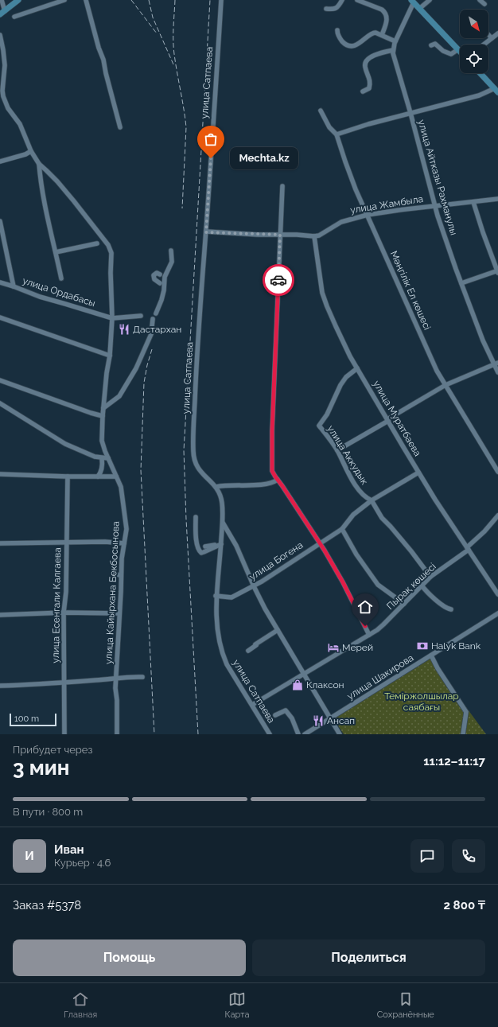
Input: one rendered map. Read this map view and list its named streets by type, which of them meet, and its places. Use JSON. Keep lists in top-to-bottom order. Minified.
{"streets":{"street":["улица Сатпаева","улица Айтказы Рахманулы","улица Жамбыла","Мәңгілік Ел көшесі","улица Ордабасы","улица Муратбаева","улица Аккудык","улица Богена","Пырақ көшесі","улица Кайырхана Бекбосынова","улица Есенгали Калгаева","улица Шакирова"]},"crossings":[["улица Сатпаева","улица Жамбыла"],["улица Сатпаева","улица Богена"],["улица Сатпаева","Пырақ көшесі"],["улица Айтказы Рахманулы","улица Жамбыла"],["улица Жамбыла","Мәңгілік Ел көшесі"],["улица Жамбыла","улица Муратбаева"],["улица Ордабасы","улица Кайырхана Бекбосынова"],["улица Муратбаева","улица Аккудык"],["улица Муратбаева","улица Богена"],["улица Муратбаева","Пырақ көшесі"],["улица Аккудык","улица Богена"],["улица Аккудык","Пырақ көшесі"]],"parks":["Теміржолшылар саябағы"],"places":{"other":["Mechta.kz"],"restaurant":["Дастархан","Ансап"],"bank":["Halyk Bank"],"hotel":["Мерей"],"shop":["Клаксон"]},"scale_bar":"100 m","north":"bottom right","page":{"bubble":"Mechta.kz","scale":"100 m","heading":["3 мин","Прибудет через","11:12–11:17"],"panel":["Иван","Курьер · 4.6","Заказ #5378","2 800 ₸"],"bar":"В пути · 800 m","round":"И","buttons":["Помощь","Поделиться"],"tabs":["Главная","Карта","Сохранённые"]}}
